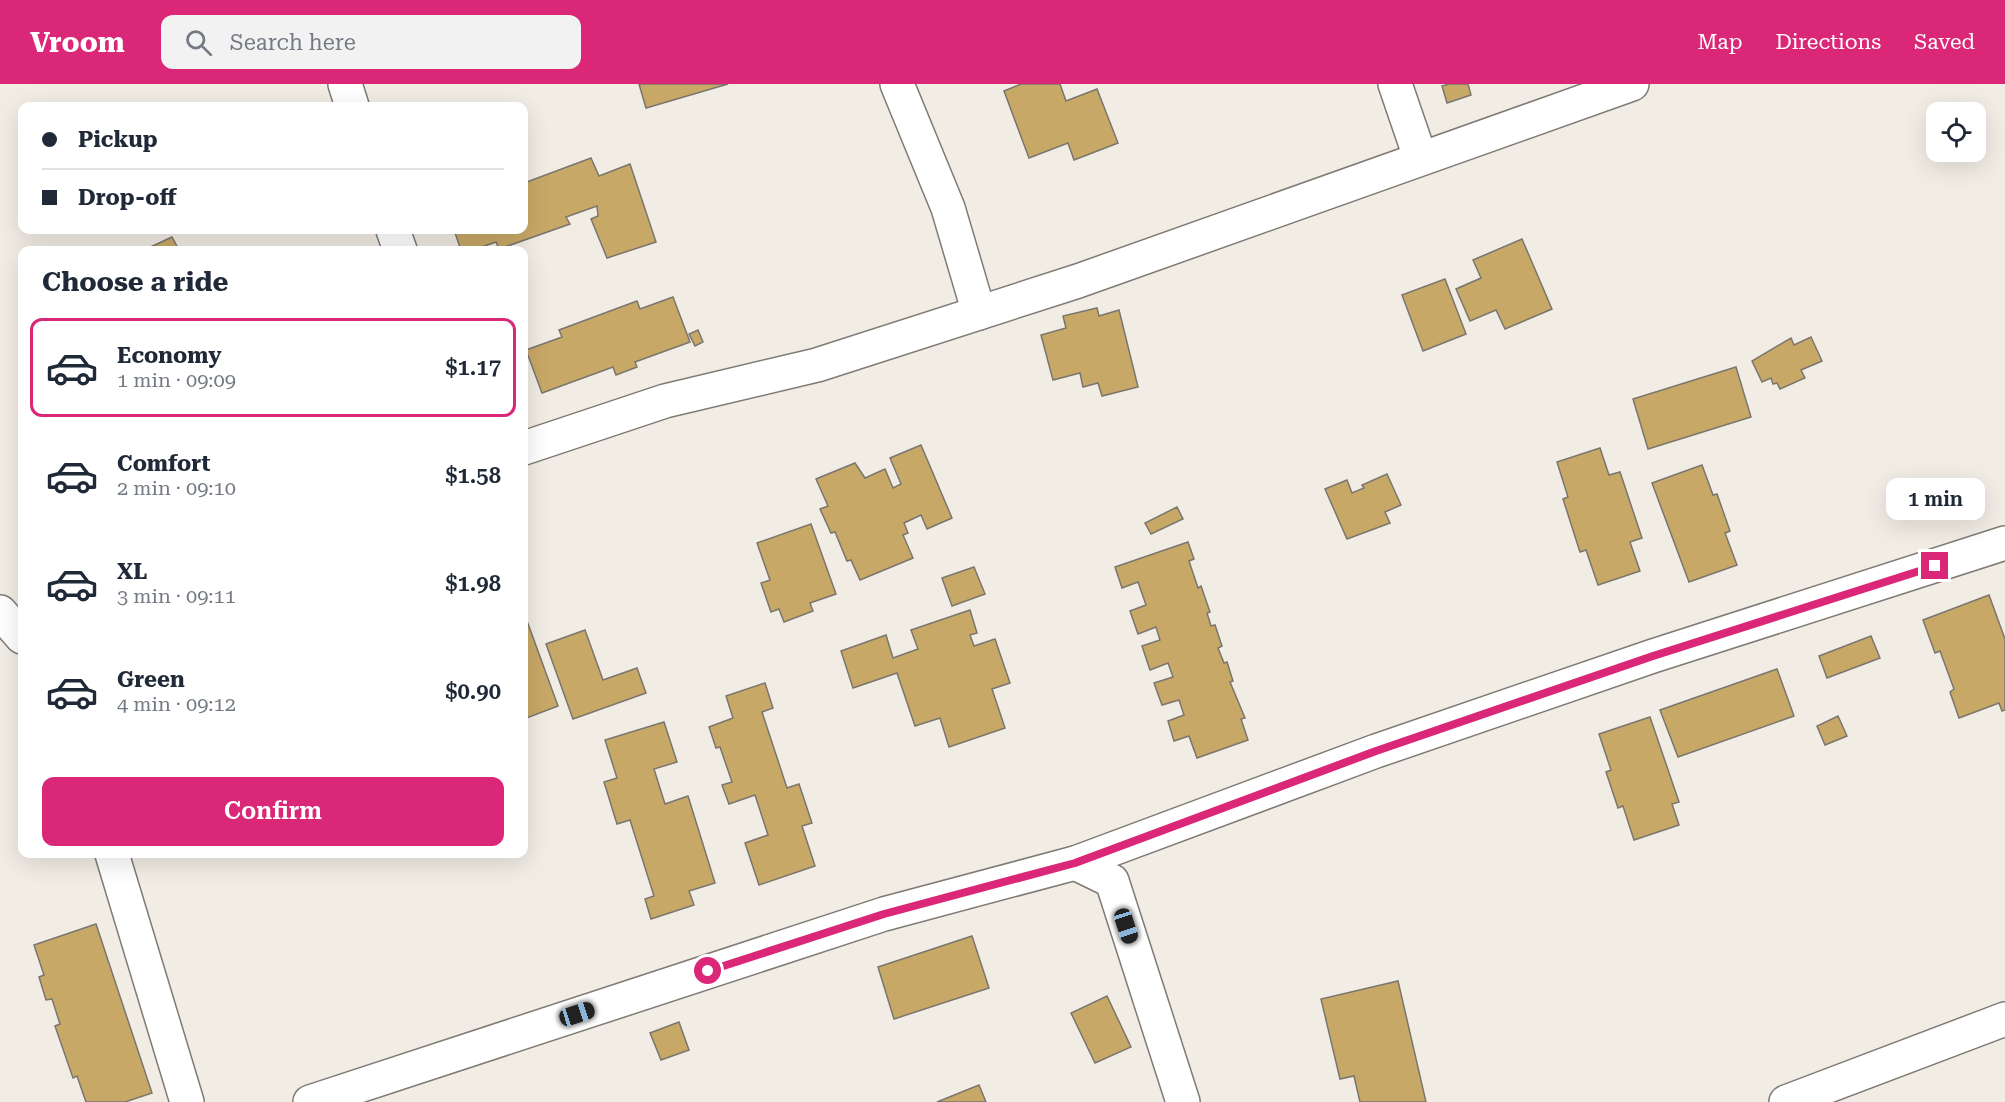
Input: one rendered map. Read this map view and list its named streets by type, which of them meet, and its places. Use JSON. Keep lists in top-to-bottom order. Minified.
{"page":{"header":"Vroom","search":"Search here","nav":["Map","Directions","Saved"],"banner":["Pickup","Drop-off"],"heading":"Choose a ride","list":[{"name":"Economy","note":"1 min · 09:09","value":"$1.17"},{"name":"Comfort","note":"2 min · 09:10","value":"$1.58"},{"name":"XL","note":"3 min · 09:11","value":"$1.98"},{"name":"Green","note":"4 min · 09:12","value":"$0.90"}],"bubble":"1 min","buttons":"Confirm"}}
